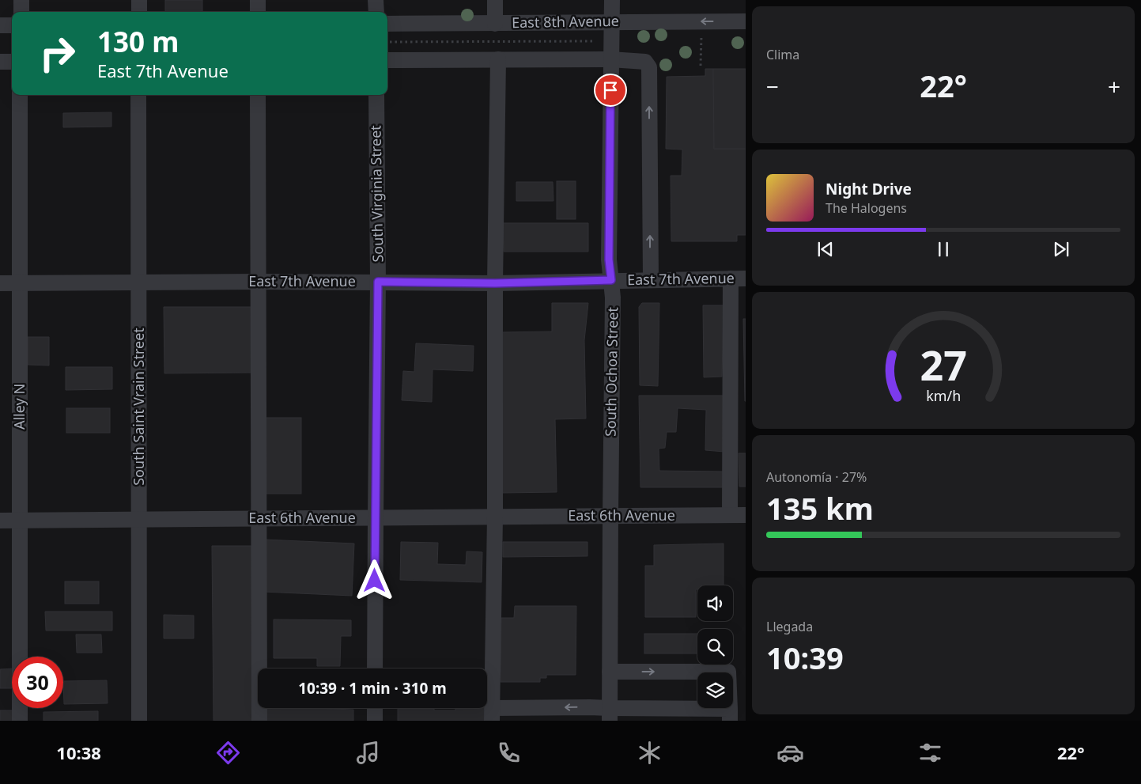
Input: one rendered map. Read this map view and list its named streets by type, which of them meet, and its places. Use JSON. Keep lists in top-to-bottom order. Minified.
{"streets":{"street":["East 8th Avenue","South Virginia Street","East 7th Avenue","South Ochoa Street","Alley N","South Saint Vrain Street","East 6th Avenue"]},"crossings":[["East 8th Avenue","South Ochoa Street"],["South Virginia Street","East 7th Avenue"],["South Virginia Street","East 6th Avenue"],["East 7th Avenue","South Ochoa Street"],["East 7th Avenue","Alley N"],["East 7th Avenue","South Saint Vrain Street"],["South Ochoa Street","East 6th Avenue"],["Alley N","East 6th Avenue"],["South Saint Vrain Street","East 6th Avenue"]],"one_way":["East 8th Avenue"],"page":{"tile":["Clima",["Autonomía · 27%","135 km"],["Llegada","10:39"]],"turn":["130 m","East 7th Avenue"],"heat":["−","22°","+"],"song":["Night Drive","The Halogens"],"limit":"30","trip":"10:39 · 1 min · 310 m","tabs":["10:38","22°"],"gauge":["27","km/h"]}}
